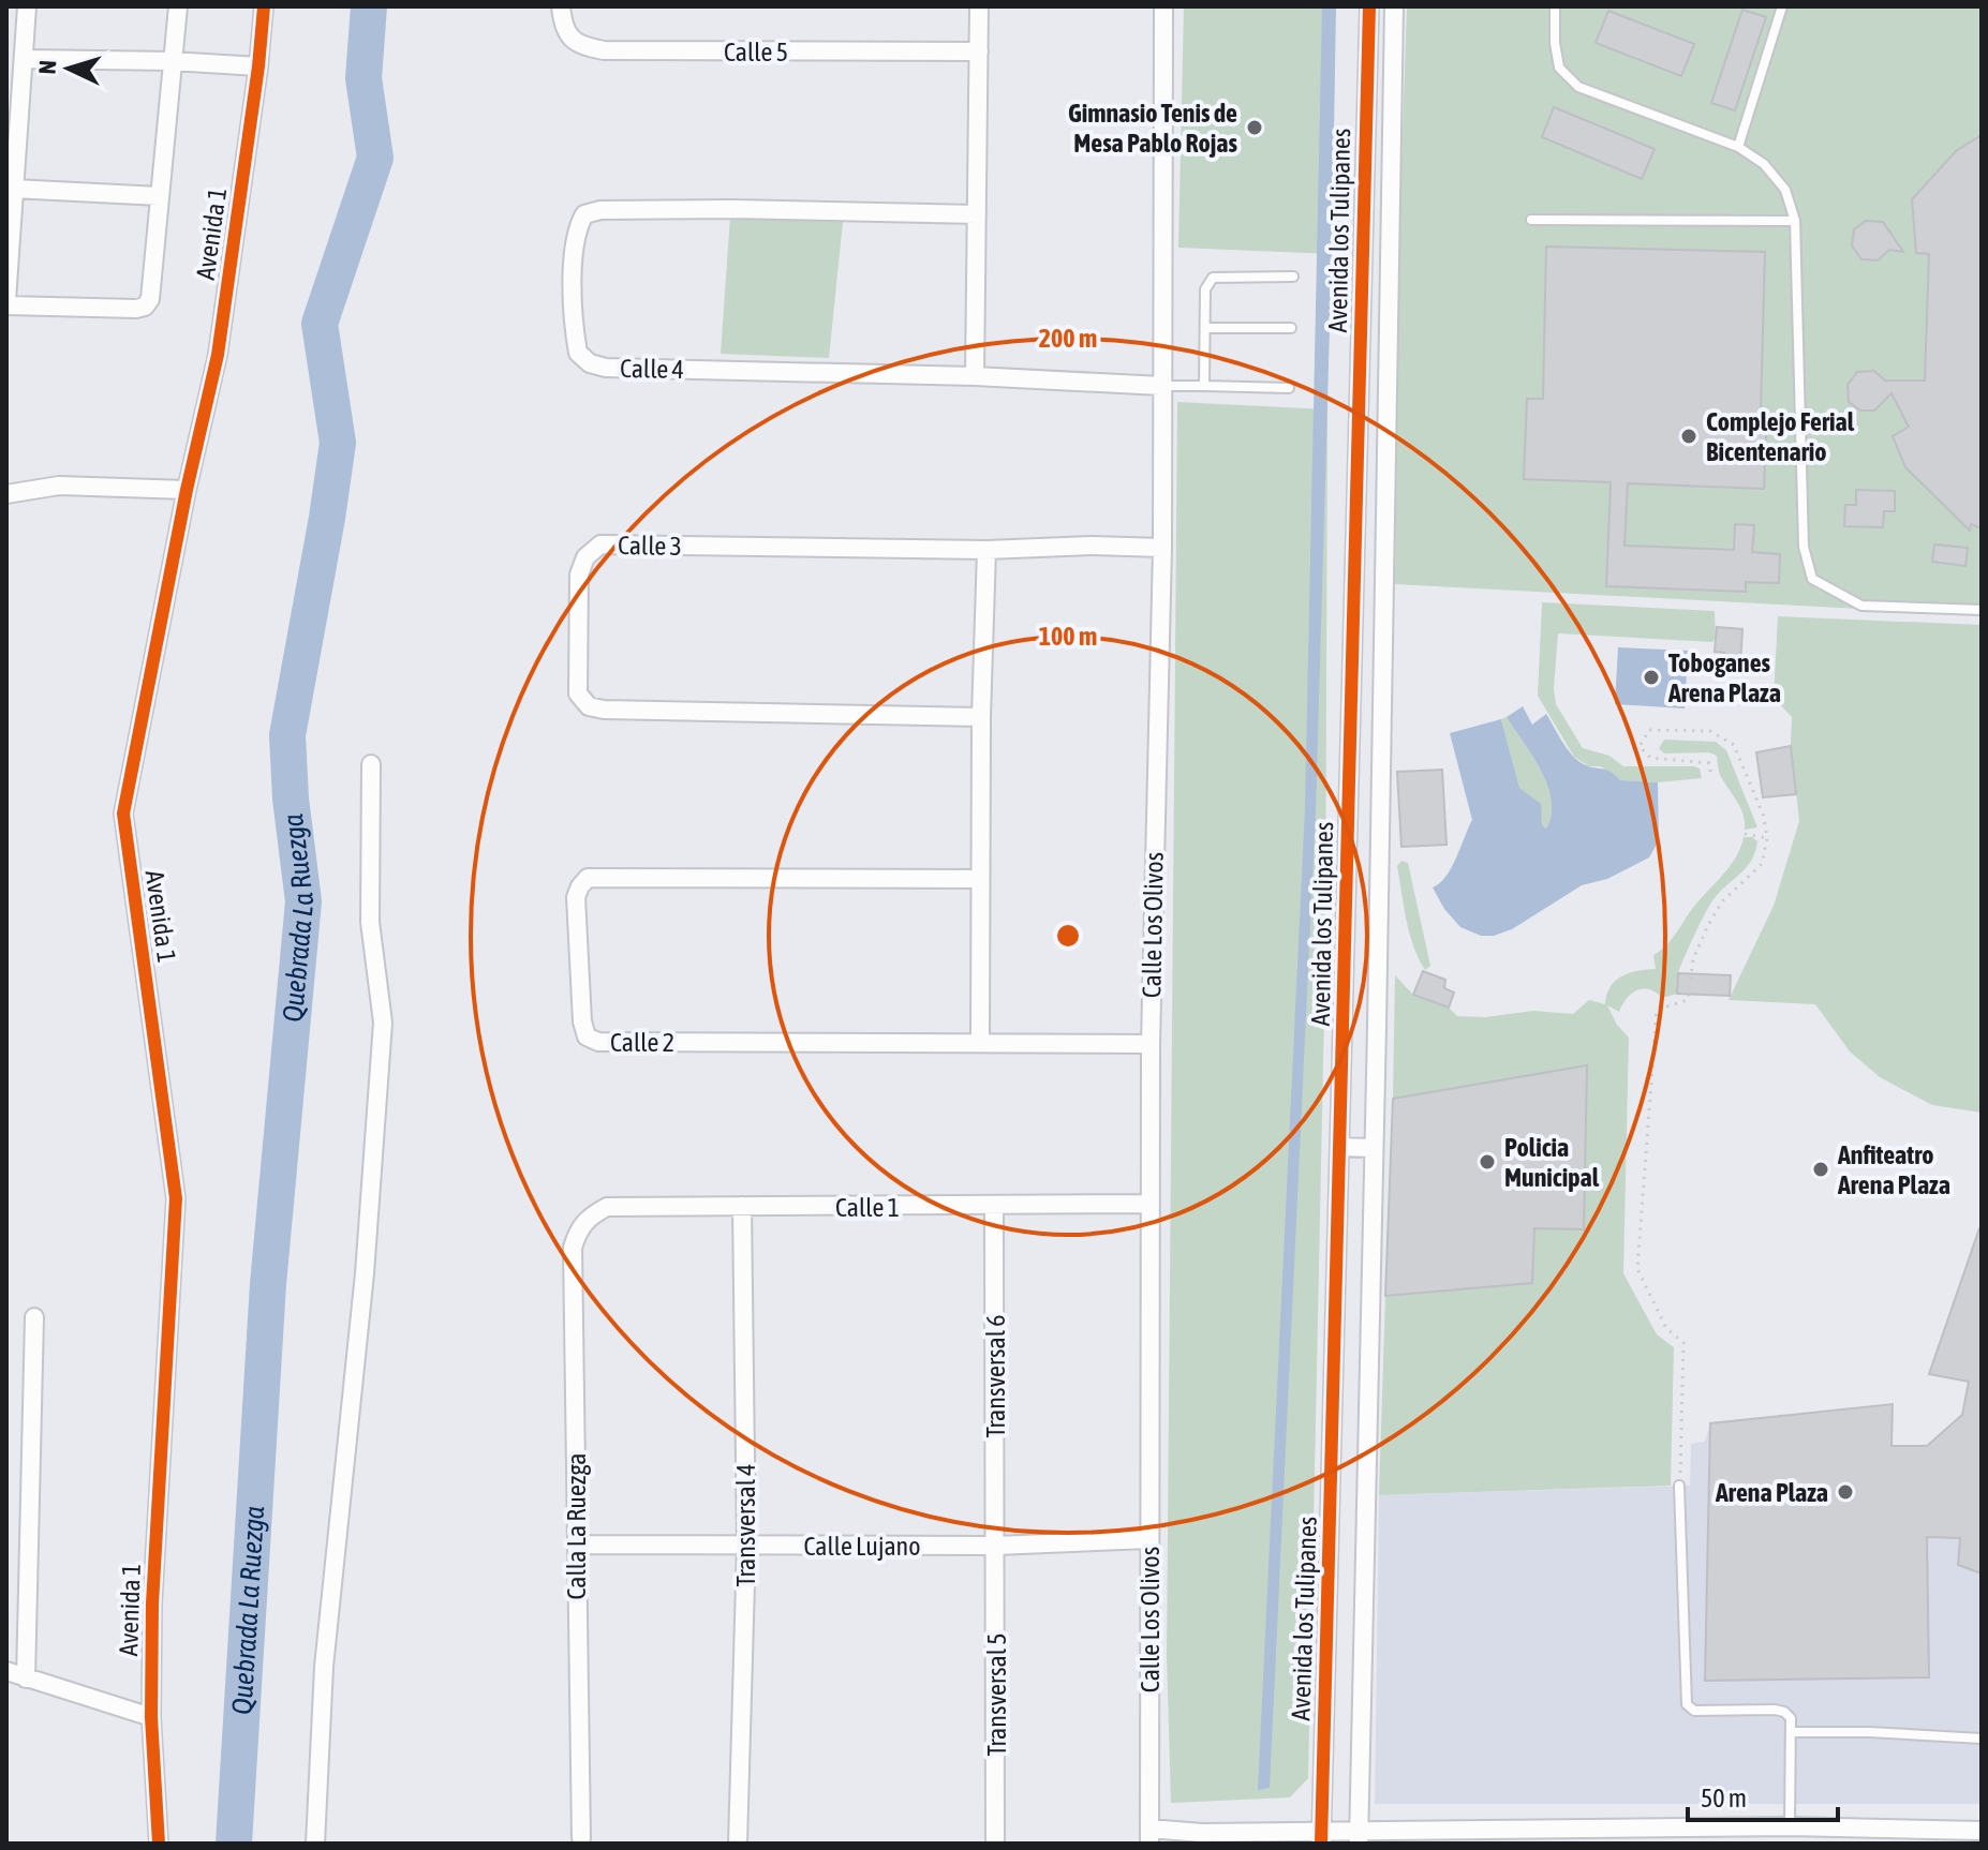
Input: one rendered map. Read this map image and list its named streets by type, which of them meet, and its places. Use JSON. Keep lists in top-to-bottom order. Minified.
{"streets":{"street":["Calle 5","Avenida los Tulipanes","Avenida 1","Calle 4","Calle 3","Calle Los Olivos","Calle 2","Calle 1","Transversal 6","Transversal 4","Calla La Ruezga","Calle Lujano","Transversal 5"]},"crossings":[["Calle 4","Calle Los Olivos"],["Calle 3","Calle Los Olivos"],["Calle Los Olivos","Calle 2"],["Calle Los Olivos","Calle 1"],["Calle Los Olivos","Calle Lujano"],["Calle 1","Transversal 6"],["Calle 1","Transversal 4"],["Calle 1","Calla La Ruezga"],["Transversal 6","Calle Lujano"],["Transversal 6","Transversal 5"],["Transversal 4","Calle Lujano"],["Calla La Ruezga","Calle Lujano"],["Calle Lujano","Transversal 5"]],"water":["Quebrada La Ruezga"],"places":["Gimnasio Tenis de Mesa Pablo Rojas","Complejo Ferial Bicentenario","Toboganes Arena Plaza","Policia Municipal","Anfiteatro Arena Plaza","Arena Plaza"],"scale_bar":"50 m","north":"left","rings":["200 m","100 m"]}
